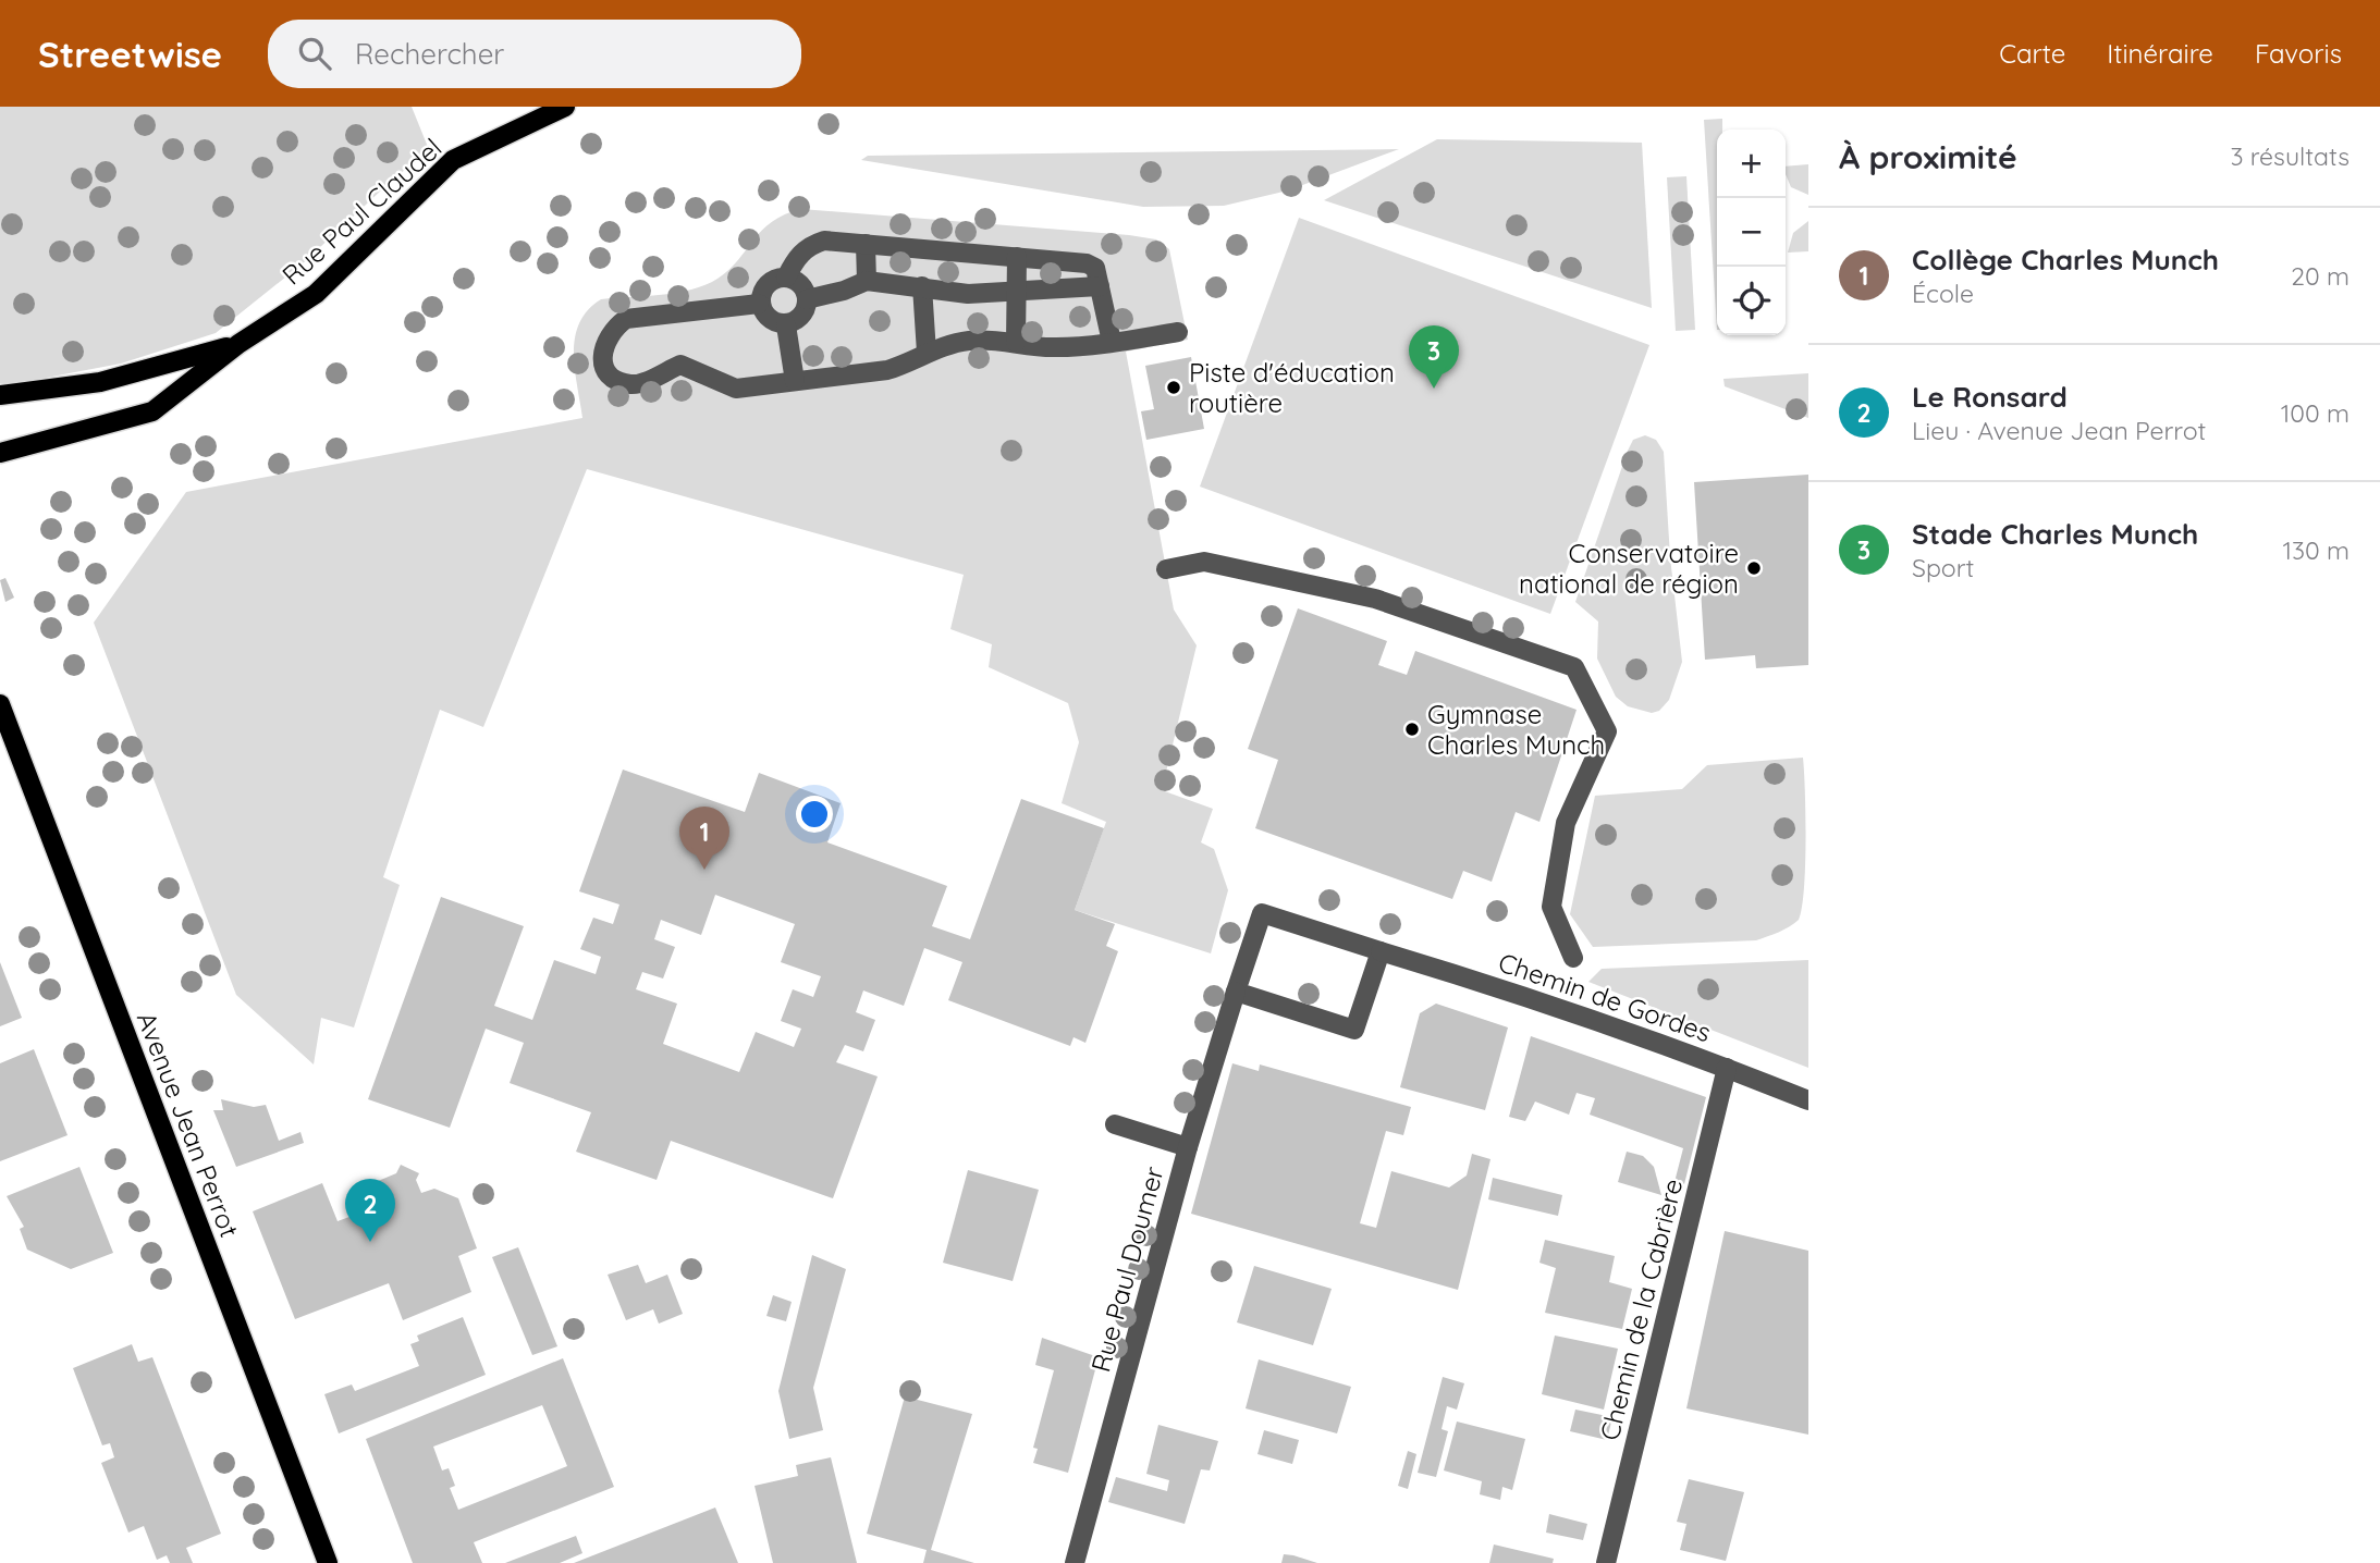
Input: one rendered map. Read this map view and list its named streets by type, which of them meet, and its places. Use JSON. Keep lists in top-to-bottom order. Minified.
{"streets":{"main road":["Rue Paul Claudel","Avenue Jean Perrot"],"street":["Chemin de Gordes","Rue Paul Doumer","Chemin de la Cabrière"]},"crossings":[["Chemin de Gordes","Rue Paul Doumer"],["Chemin de Gordes","Chemin de la Cabrière"]],"places":["Piste d'éducation routière","Conservatoire national de région","Gymnase Charles Munch"],"page":{"header":"Streetwise","search":"Rechercher","nav":["Carte","Itinéraire","Favoris"],"heading":["À proximité","3 résultats"],"map_buttons":["+","−"],"list":[{"mark":"1","name":"Collège Charles Munch","note":"École","value":"20 m"},{"mark":"2","name":"Le Ronsard","note":"Lieu · Avenue Jean Perrot","value":"100 m"},{"mark":"3","name":"Stade Charles Munch","note":"Sport","value":"130 m"}],"pins":["3","1","2"]}}
